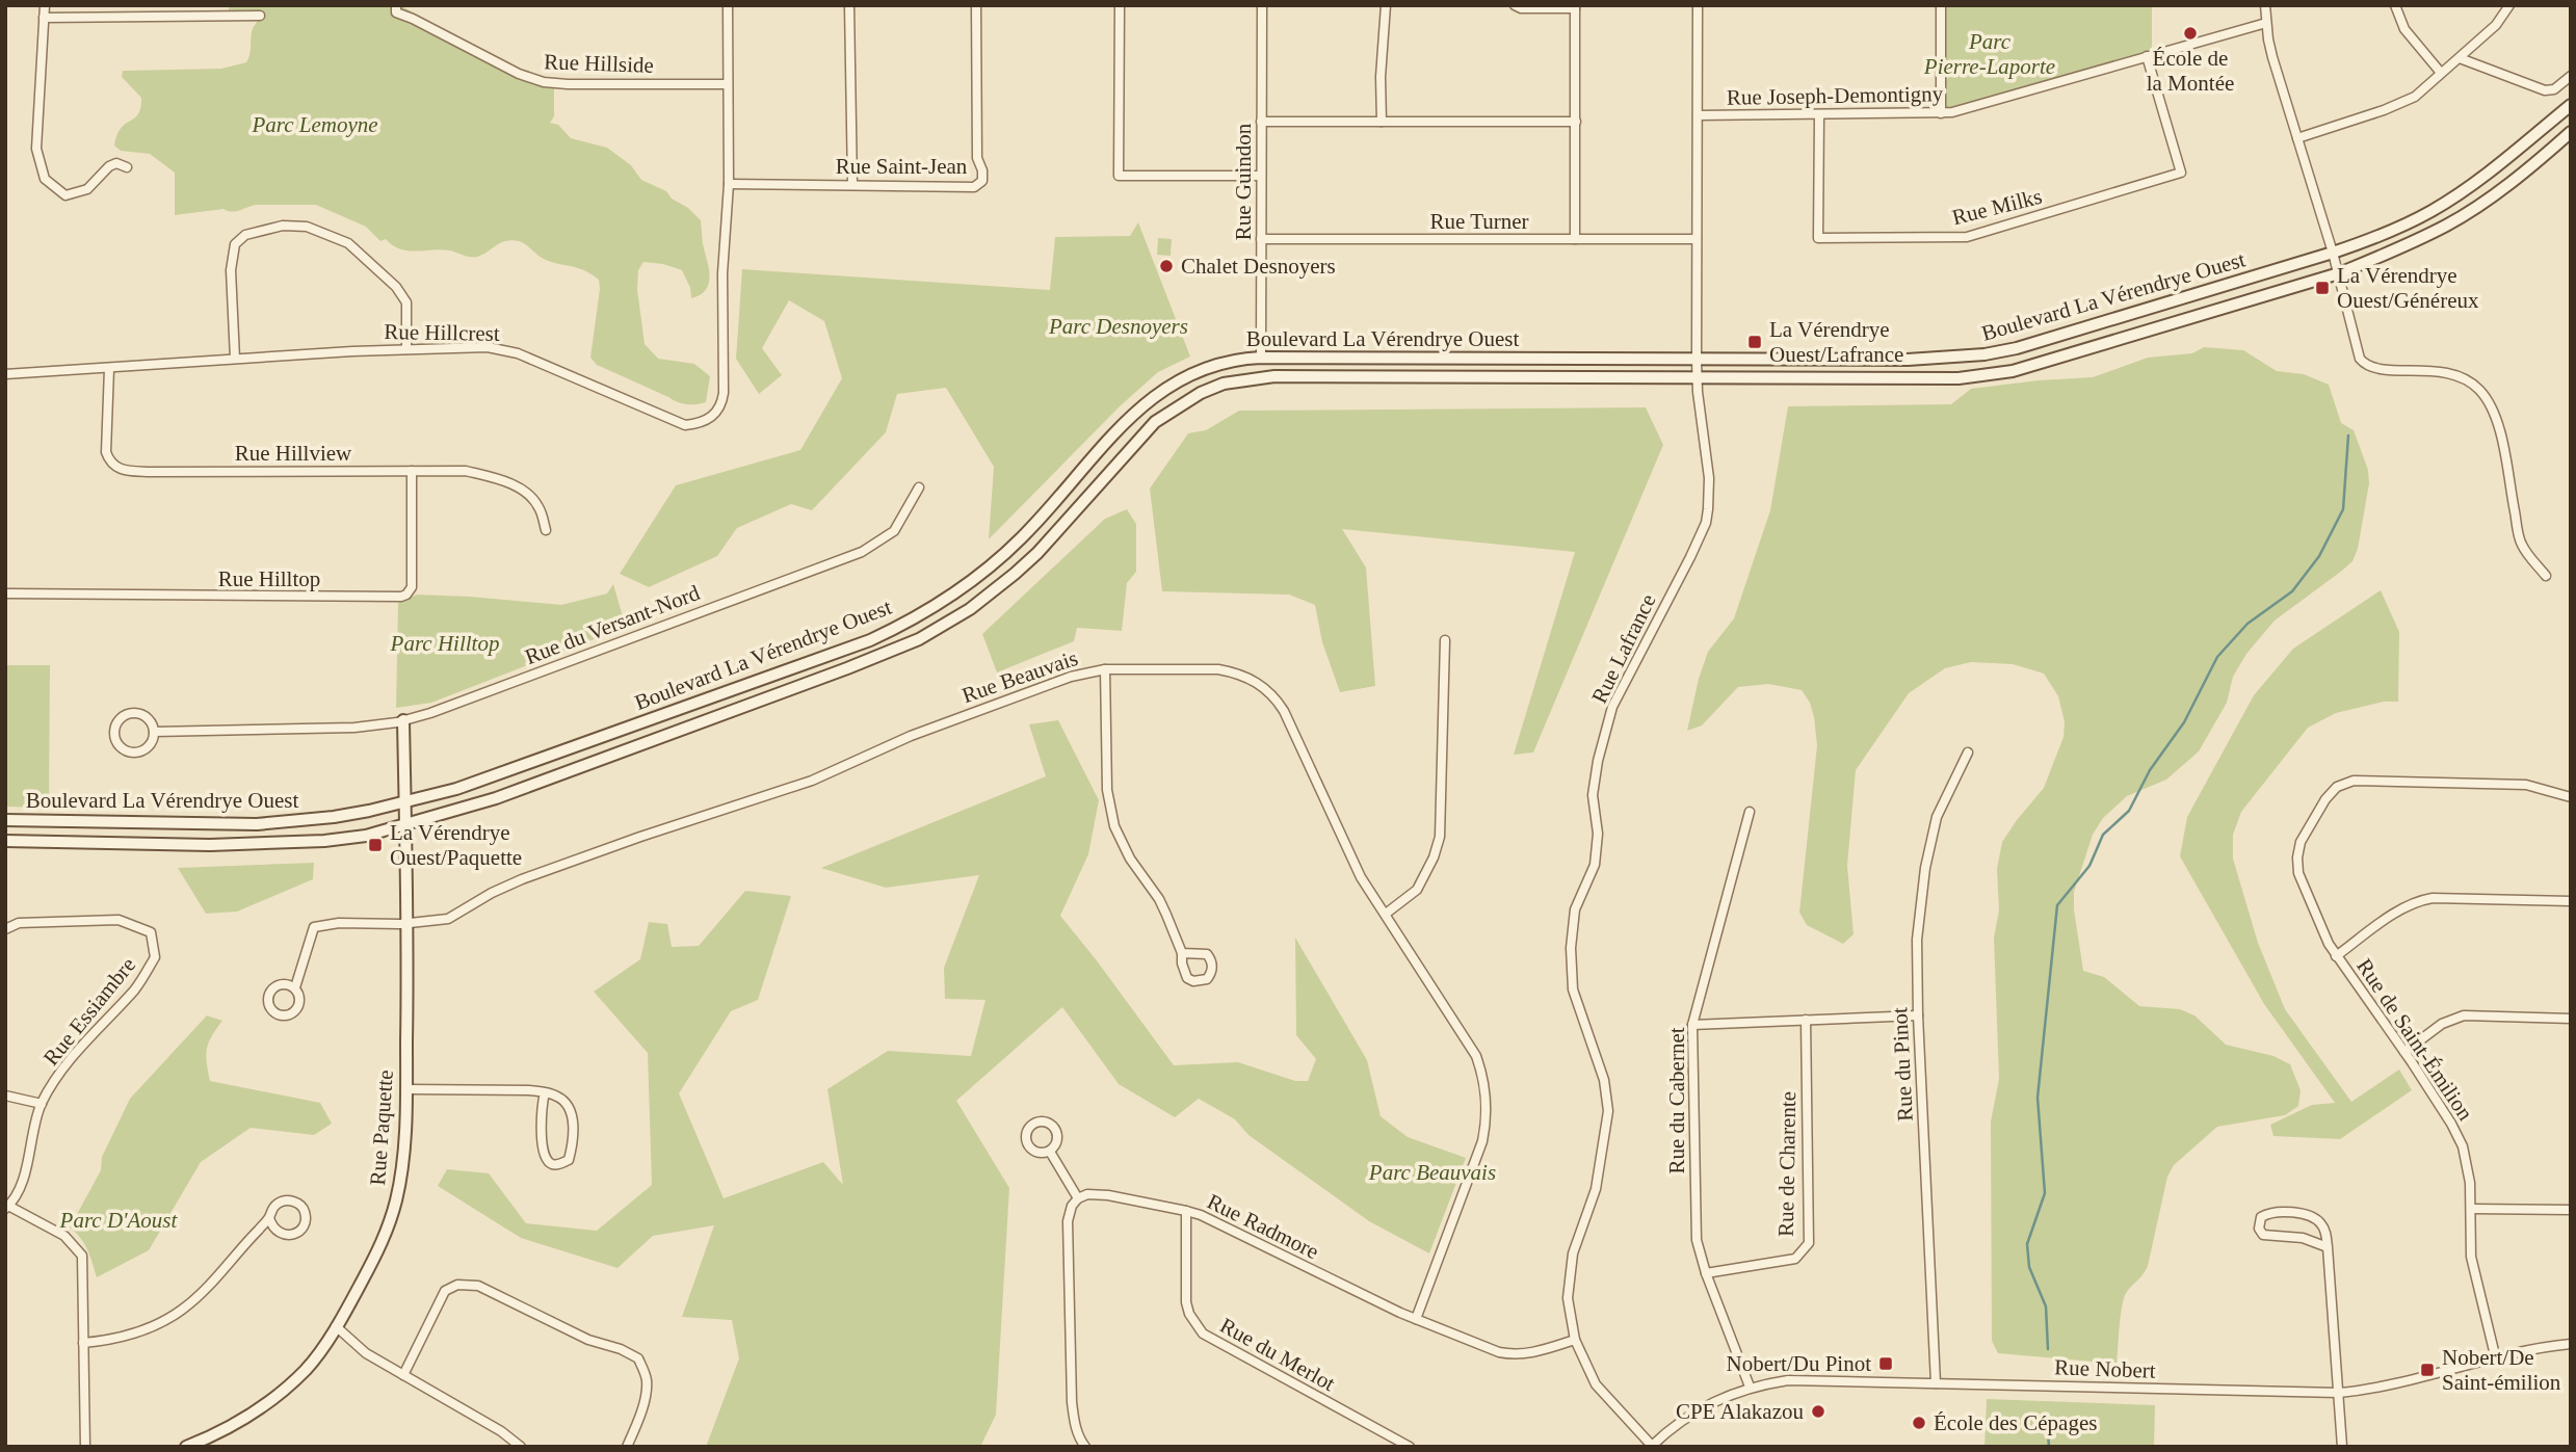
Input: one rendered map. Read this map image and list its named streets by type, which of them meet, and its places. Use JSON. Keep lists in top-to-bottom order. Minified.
{"streets":{"main road":["Boulevard La Vérendrye Ouest","Rue Paquette"],"street":["Rue Hillside","Rue Joseph-Demontigny","Rue Saint-Jean","Rue Guindon","Rue Milks","Rue Turner","Rue Hillcrest","Rue Hillview","Rue Hilltop","Rue du Versant-Nord","Rue Lafrance","Rue Beauvais","Rue Essiambre","Rue de Saint-Émilion","Rue du Pinot","Rue du Cabernet","Rue de Charente","Rue Radmore","Rue du Merlot","Rue Nobert"]},"crossings":[["Rue Hillside","Rue Hillcrest"],["Rue Joseph-Demontigny","Rue Milks"],["Rue Joseph-Demontigny","Rue Lafrance"],["Rue Saint-Jean","Rue Hillcrest"],["Rue Guindon","Rue Turner"],["Rue Guindon","Boulevard La Vérendrye Ouest"],["Rue Turner","Rue Lafrance"],["Boulevard La Vérendrye Ouest","Rue Lafrance"],["Boulevard La Vérendrye Ouest","Rue Paquette"],["Rue Hillcrest","Rue Hillview"],["Rue Hillview","Rue Hilltop"],["Rue du Versant-Nord","Rue Paquette"],["Rue Lafrance","Rue Radmore"],["Rue Lafrance","Rue Nobert"],["Rue Beauvais","Rue Paquette"],["Rue Beauvais","Rue Radmore"],["Rue de Saint-Émilion","Rue Nobert"],["Rue du Pinot","Rue Nobert"],["Rue du Cabernet","Rue de Charente"],["Rue du Cabernet","Rue Nobert"],["Rue Radmore","Rue du Merlot"]],"parks":["Parc Pierre-Laporte","Parc Lemoyne","Parc Desnoyers","Parc Hilltop","Parc Beauvais","Parc D'Aoust"],"places":{"other":["École de la Montée","Chalet Desnoyers","CPE Alakazou","École des Cépages"],"transit":["La Vérendrye Ouest/Généreux","La Vérendrye Ouest/Lafrance","La Vérendrye Ouest/Paquette","Nobert/Du Pinot","Nobert/De Saint-émilion"]}}
